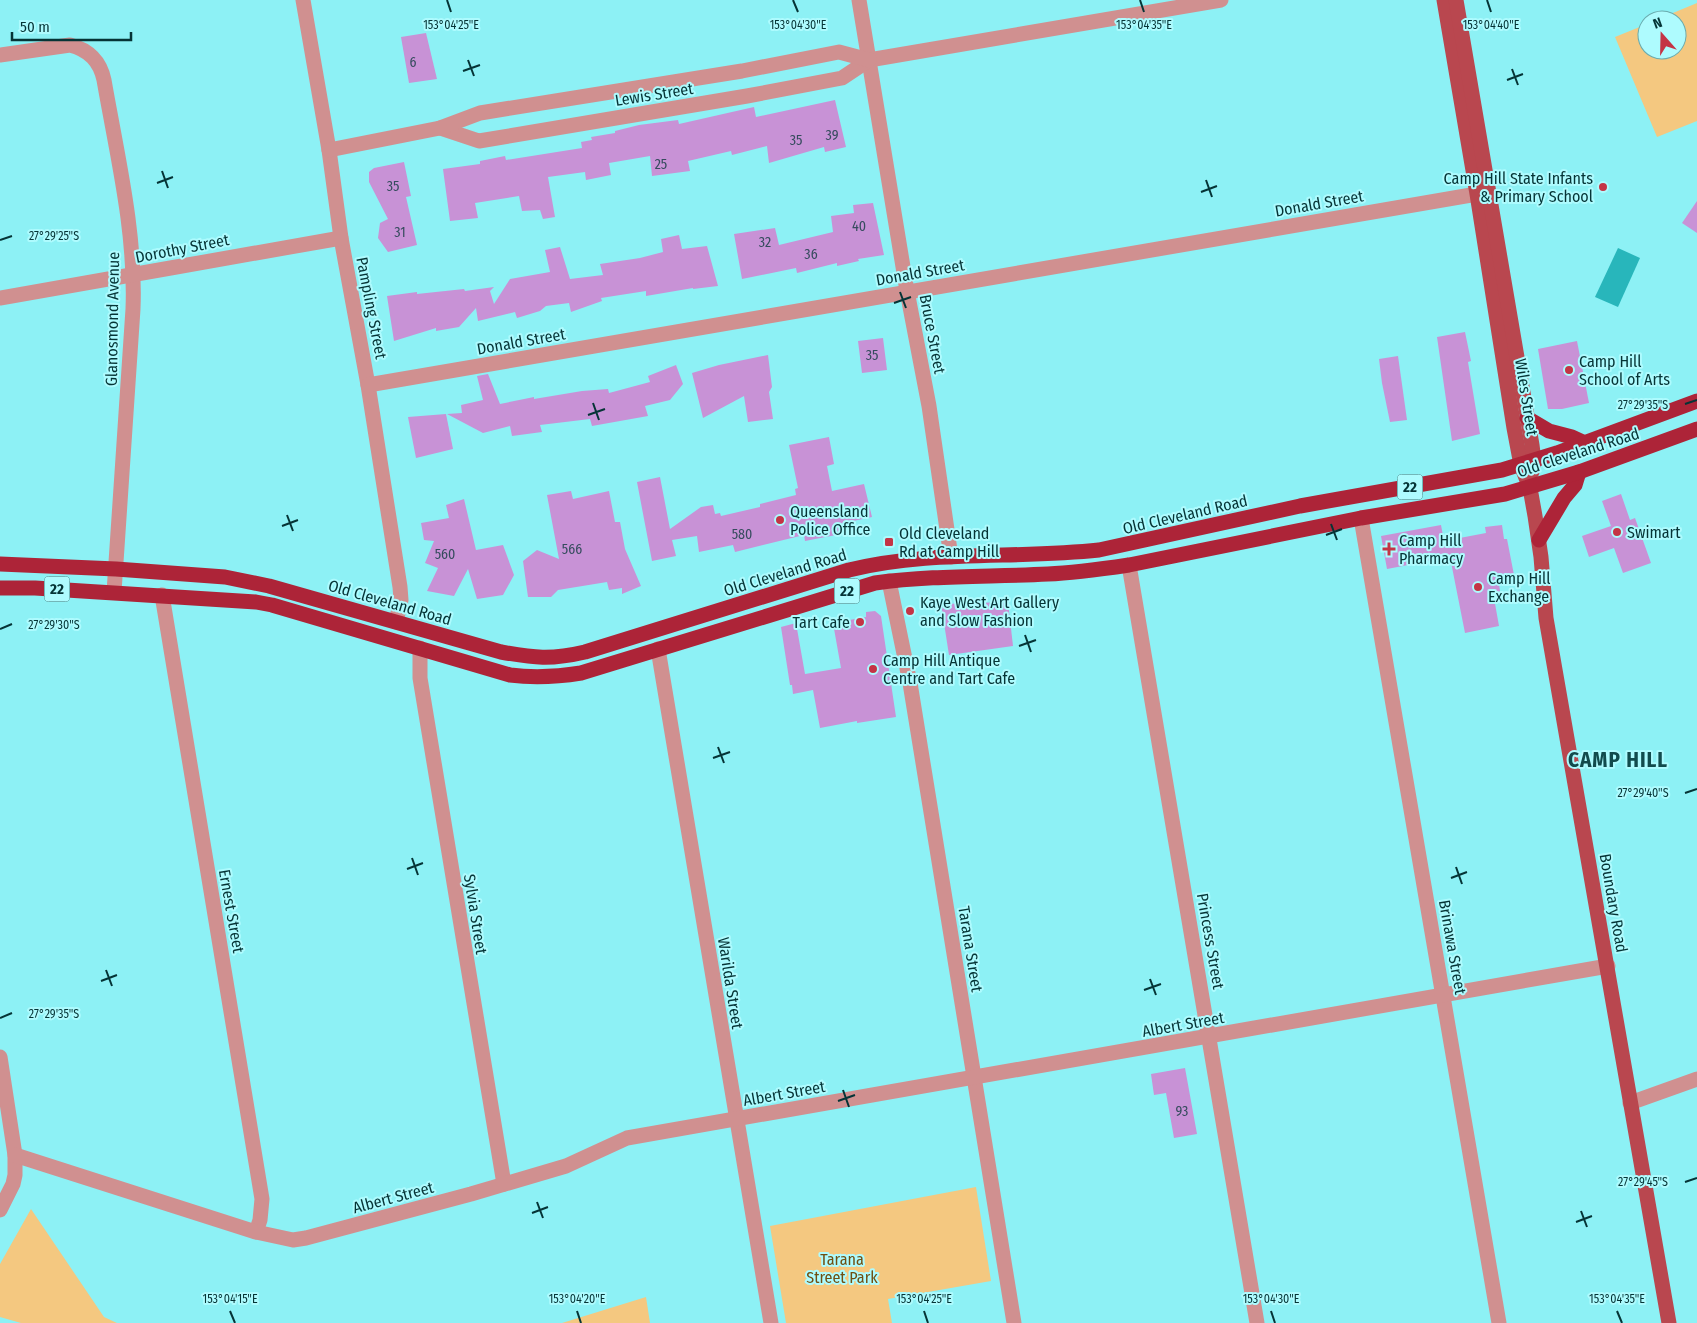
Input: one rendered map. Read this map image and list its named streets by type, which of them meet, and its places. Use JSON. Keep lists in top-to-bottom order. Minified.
{"streets":{"highway":["Old Cleveland Road","22"],"main road":["Wiles Street","Boundary Road"],"street":["Lewis Street","Donald Street","Dorothy Street","Pampling Street","Glanosmond Avenue","Bruce Street","Ernest Street","Sylvia Street","Princess Street","Brinawa Street","Tarana Street","Warilda Street","Albert Street"]},"crossings":[["Lewis Street","Pampling Street"],["Lewis Street","Bruce Street"],["Donald Street","Pampling Street"],["Donald Street","Bruce Street"],["Donald Street","Wiles Street"],["Dorothy Street","Pampling Street"],["Dorothy Street","Glanosmond Avenue"],["Pampling Street","Old Cleveland Road"],["Glanosmond Avenue","Old Cleveland Road"],["Bruce Street","Old Cleveland Road"],["Wiles Street","Old Cleveland Road"],["Wiles Street","Boundary Road"],["Old Cleveland Road","Boundary Road"],["Old Cleveland Road","Ernest Street"],["Old Cleveland Road","Sylvia Street"],["Old Cleveland Road","Princess Street"],["Old Cleveland Road","Brinawa Street"],["Old Cleveland Road","Tarana Street"],["Old Cleveland Road","Warilda Street"],["Boundary Road","Albert Street"],["Ernest Street","Albert Street"],["Sylvia Street","Albert Street"],["Princess Street","Albert Street"],["Brinawa Street","Albert Street"],["Tarana Street","Albert Street"],["Warilda Street","Albert Street"]],"districts":["CAMP HILL"],"parks":["Tarana Street Park"],"places":{"other":["Camp Hill State Infants & Primary School","Camp Hill School of Arts","Queensland Police Office","Swimart","Camp Hill Exchange","Kaye West Art Gallery and Slow Fashion","Tart Cafe","Camp Hill Antique Centre and Tart Cafe"],"transit":["Old Cleveland Rd at Camp Hill"],"health":["Camp Hill Pharmacy"]},"house_numbers":["6","39","35","25","35","40","31","32","36","35","580","566","560","93"],"scale_bar":"50 m","north":"top","coordinates":["153°04'25\"E","153°04'30\"E","153°04'35\"E","153°04'40\"E","27°29'25\"S","27°29'35\"S","27°29'30\"S","27°29'40\"S","27°29'45\"S","153°04'15\"E","153°04'20\"E"]}
